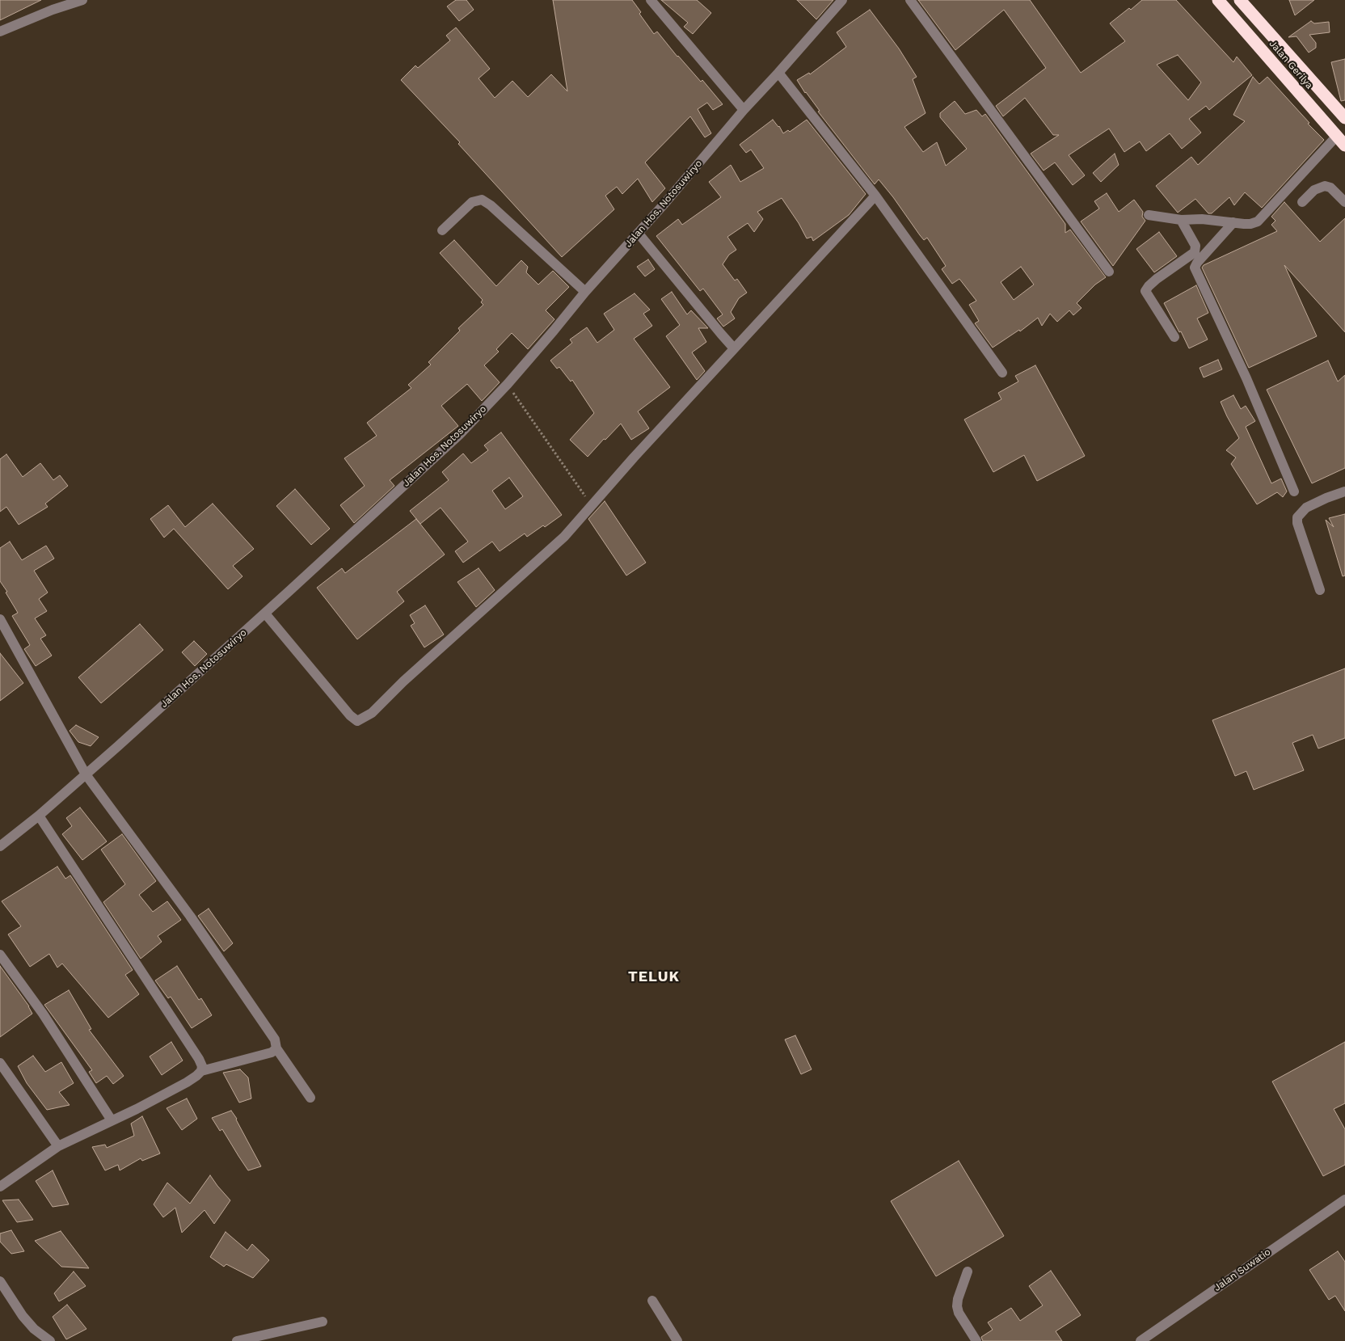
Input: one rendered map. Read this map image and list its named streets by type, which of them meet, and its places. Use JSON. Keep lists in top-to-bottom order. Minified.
{"streets":{"highway":["Jalan Gerilya"],"street":["Jalan Hos. Notosuwiryo","Jalan Suwatio"]},"districts":["TELUK"]}
